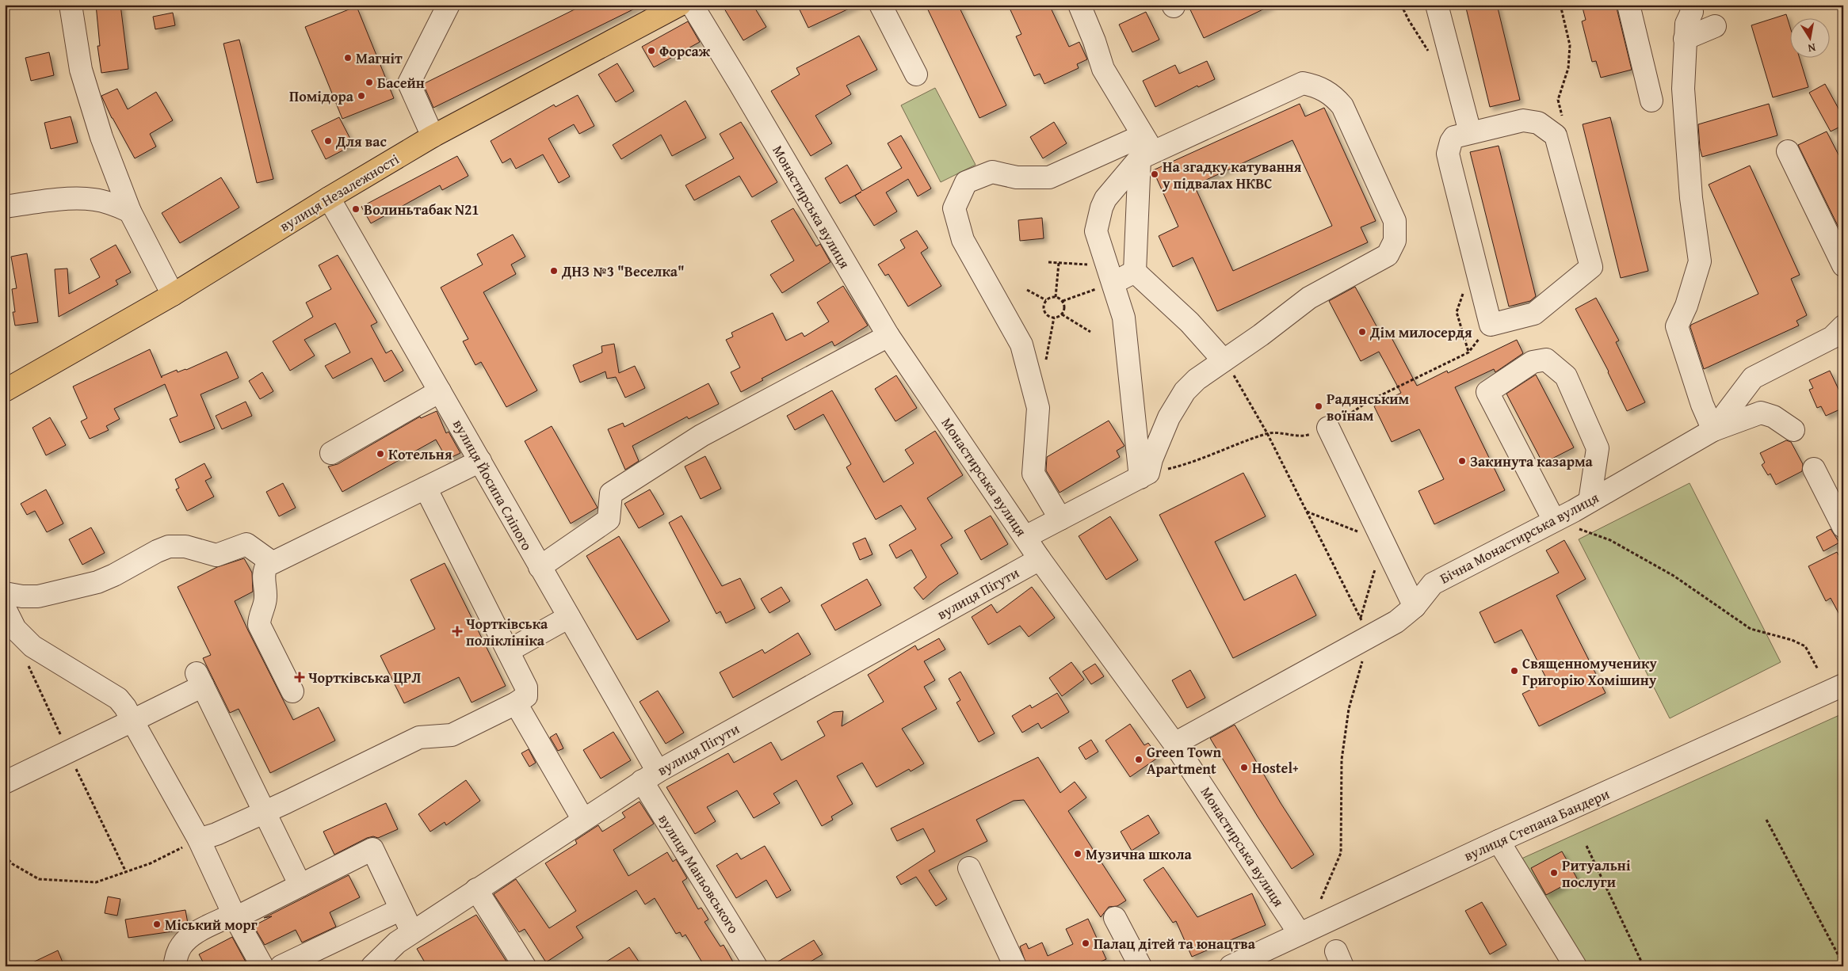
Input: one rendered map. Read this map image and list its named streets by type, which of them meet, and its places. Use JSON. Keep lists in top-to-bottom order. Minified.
{"streets":{"main road":["вулиця Незалежності"],"street":["Монастирська вулиця","вулиця Йосипа Сліпого","Бічна Монастирська вулиця","вулиця Пігути","вулиця Степана Бандери","вулиця Маньовського"]},"crossings":[["вулиця Незалежності","вулиця Йосипа Сліпого"],["Монастирська вулиця","Бічна Монастирська вулиця"],["Монастирська вулиця","вулиця Пігути"],["Монастирська вулиця","вулиця Степана Бандери"],["вулиця Йосипа Сліпого","вулиця Пігути"],["вулиця Йосипа Сліпого","вулиця Маньовського"],["вулиця Пігути","вулиця Маньовського"]],"places":{"other":["Форсаж","Магніт","Басейн","Помідора","Для вас","На згадку катування у підвалах НКВС","Волиньтабак N21","ДНЗ №3 \"Веселка\"","Дім милосердя","Радянським воїнам","Котельня","Закинута казарма","Священномученику Григорію Хомішину","Green Town Apartment","Hostel+","Музична школа","Ритуальні послуги","Міський морг","Палац дітей та юнацтва"],"health":["Чортківська поліклініка","Чортківська ЦРЛ"]},"north":"bottom"}
